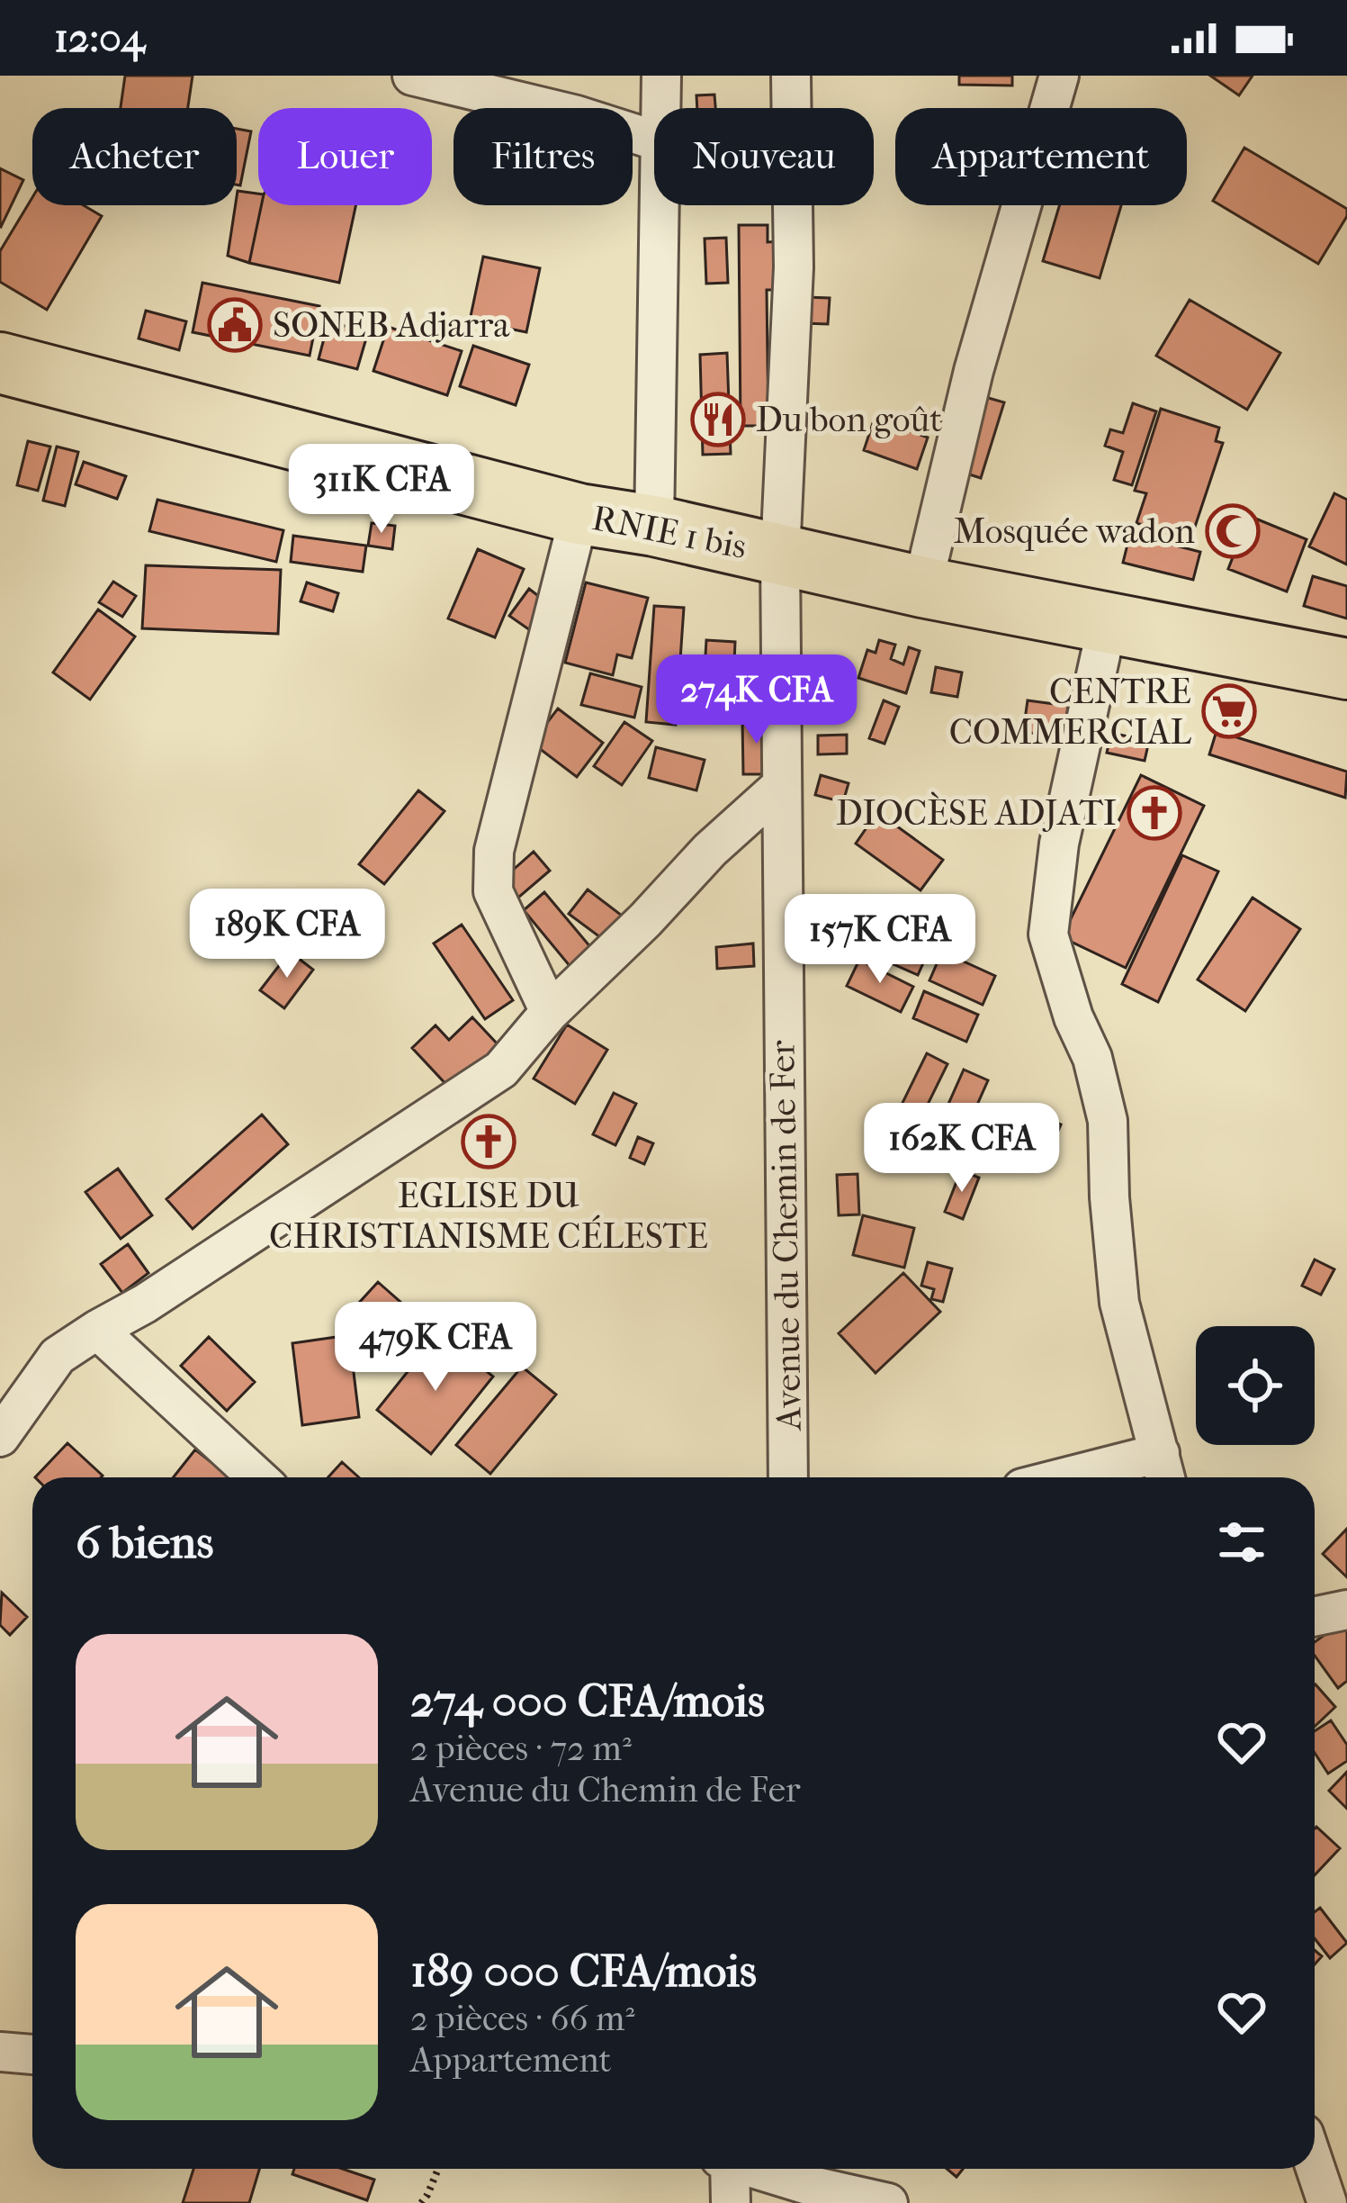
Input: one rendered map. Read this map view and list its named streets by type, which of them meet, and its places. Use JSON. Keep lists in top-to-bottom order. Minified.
{"streets":{"main road":["RNIE 1 bis"],"street":["Avenue du Chemin de Fer"]},"crossings":[["RNIE 1 bis","Avenue du Chemin de Fer"]],"places":{"public building":["SONEB Adjarra"],"restaurant":["Du bon goût"],"mosque":["Mosquée wadon"],"supermarket":["CENTRE COMMERCIAL"],"church":["DIOCÈSE ADJATI","EGLISE DU CHRISTIANISME CÉLESTE"]},"page":{"status":"12:04","chip":["Acheter","Louer","Filtres","Nouveau","Appartement"],"price":["311K CFA","274K CFA","189K CFA","157K CFA","162K CFA","479K CFA"],"heading":"6 biens","list":[{"name":"274 000 CFA/mois","note":"2 pièces · 72 m² · Avenue du Chemin de Fer"},{"name":"189 000 CFA/mois","note":"2 pièces · 66 m² · Appartement"}]}}
